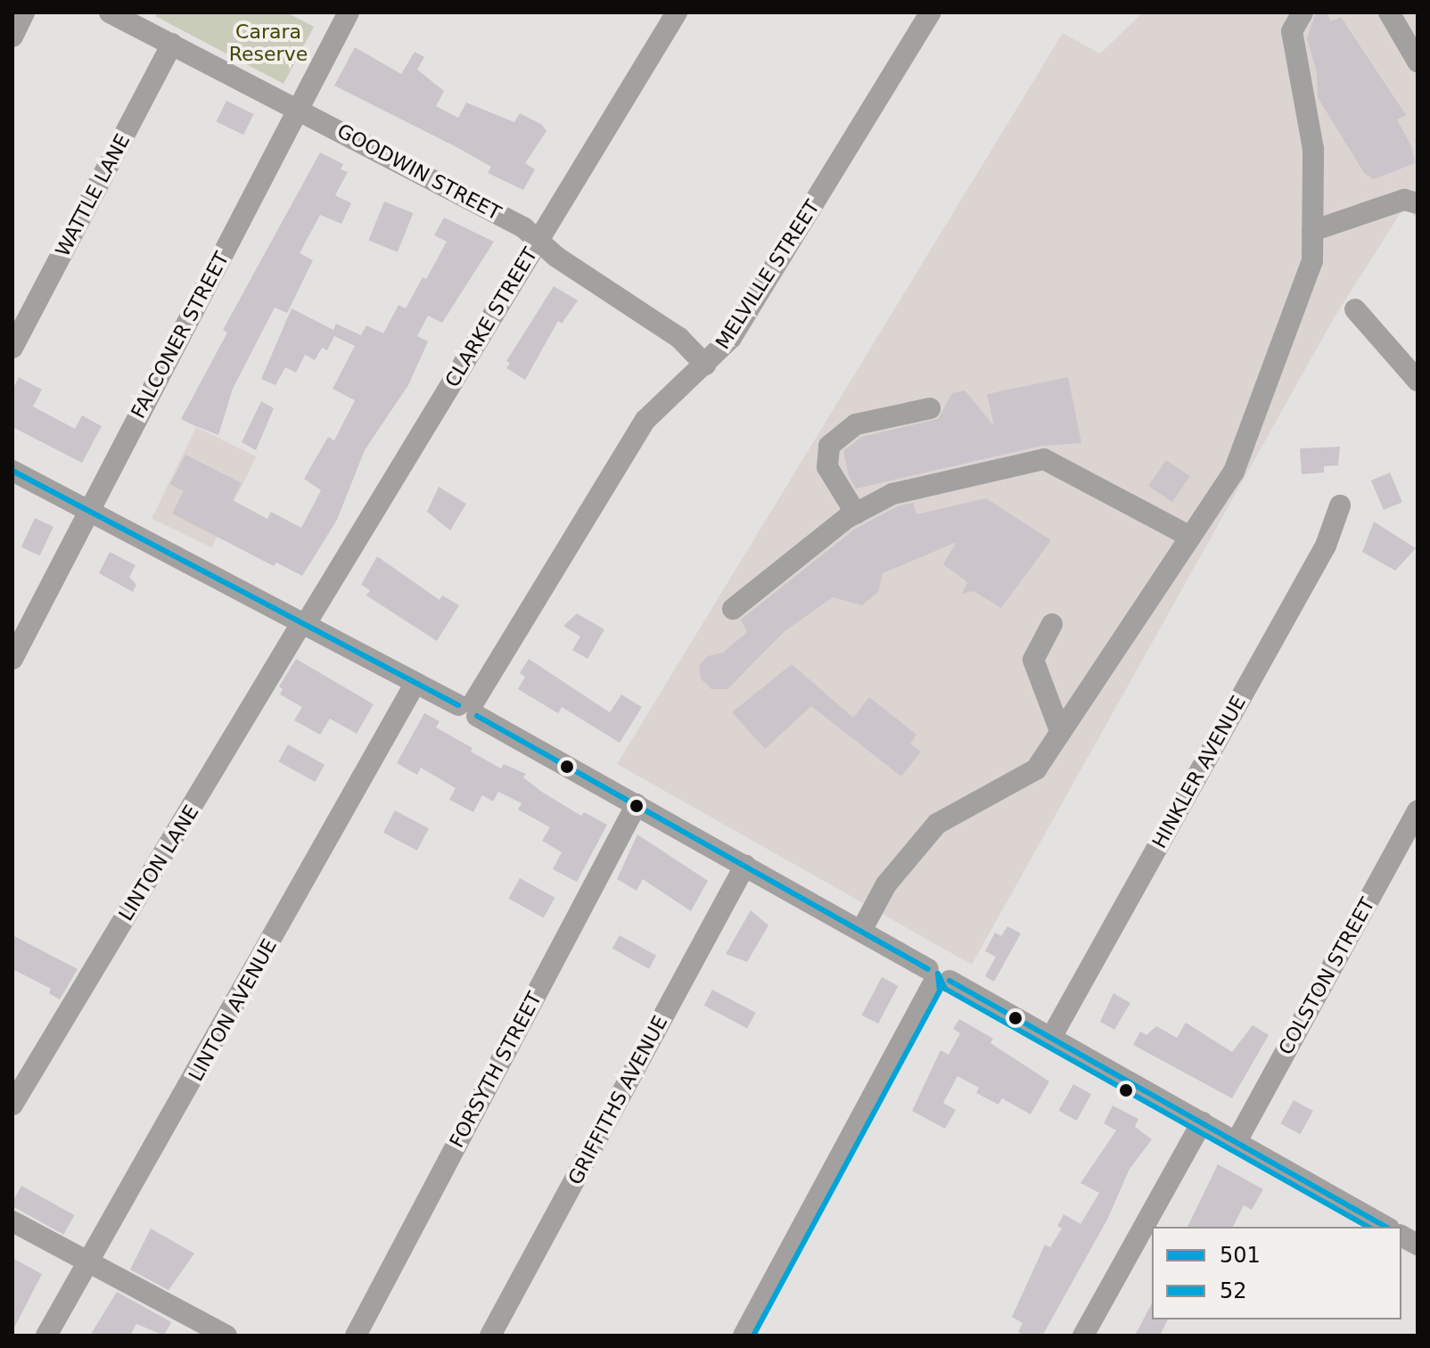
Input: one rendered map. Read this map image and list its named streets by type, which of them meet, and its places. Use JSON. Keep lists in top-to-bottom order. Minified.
{"streets":{"street":["GOODWIN STREET","WATTLE LANE","MELVILLE STREET","CLARKE STREET","FALCONER STREET","HINKLER AVENUE","LINTON LANE","COLSTON STREET","LINTON AVENUE","FORSYTH STREET","GRIFFITHS AVENUE"]},"crossings":[["GOODWIN STREET","WATTLE LANE"],["GOODWIN STREET","MELVILLE STREET"],["GOODWIN STREET","CLARKE STREET"],["GOODWIN STREET","FALCONER STREET"],["CLARKE STREET","LINTON LANE"]],"parks":["Carara Reserve"],"lines":["transit line 501","transit line 52"],"legend":["501","52"]}
